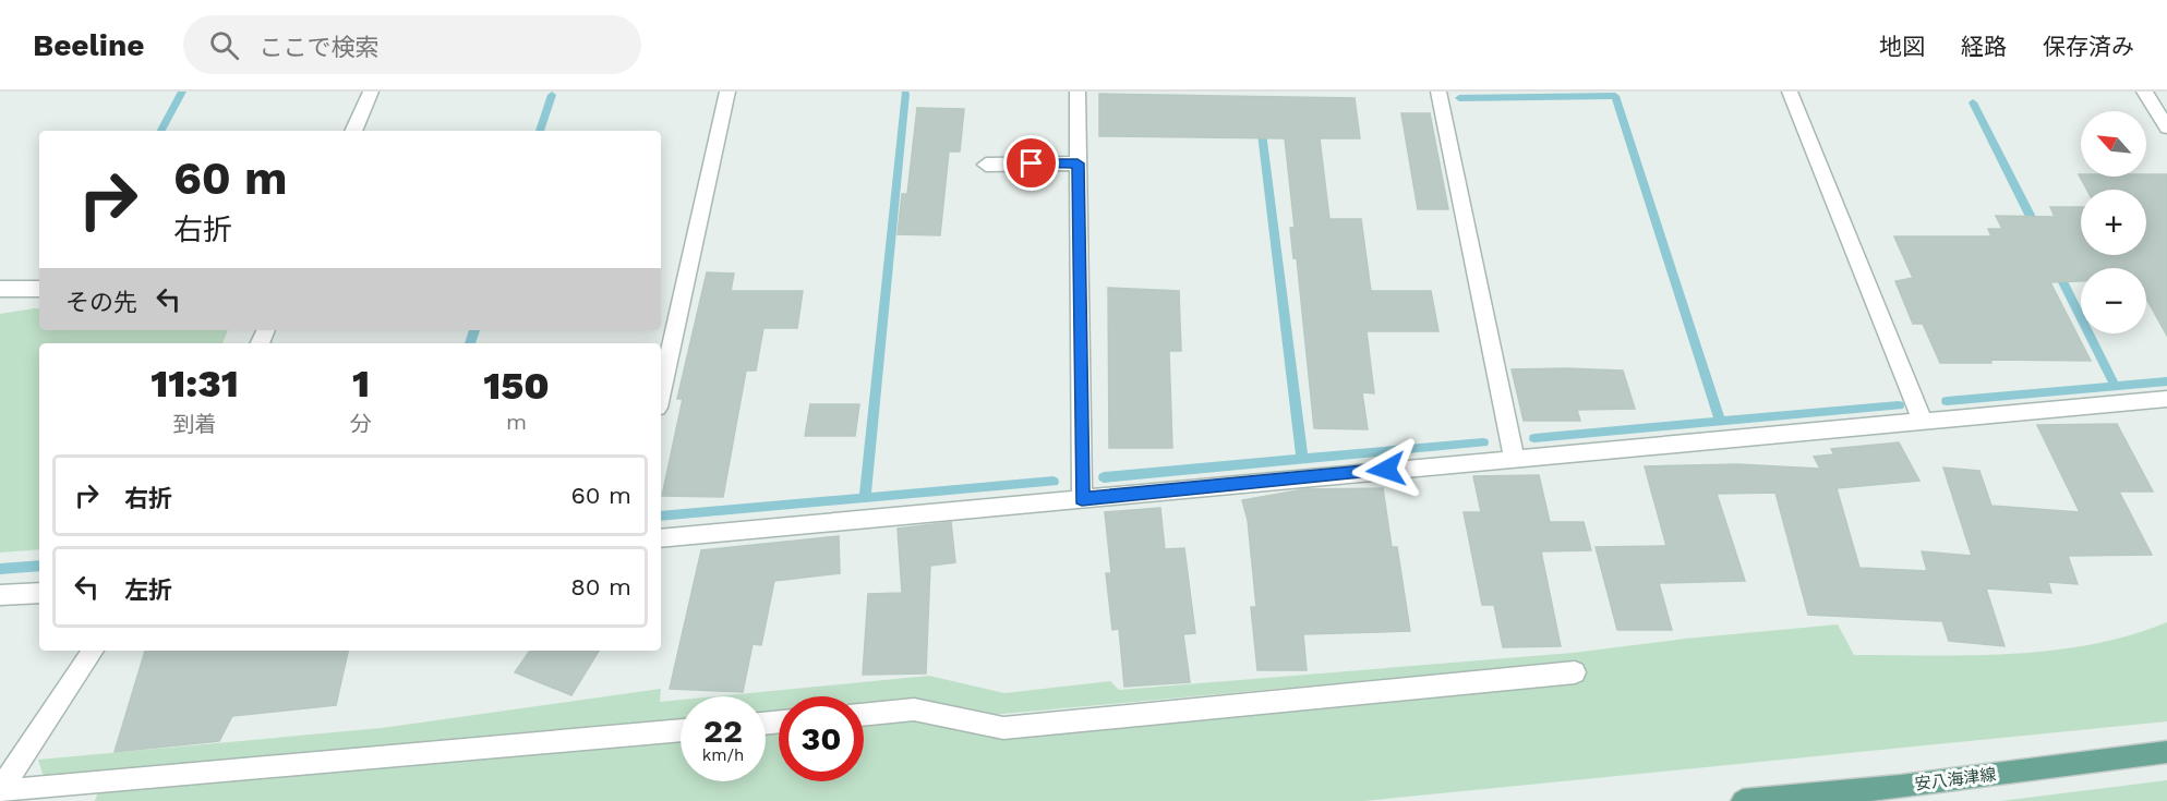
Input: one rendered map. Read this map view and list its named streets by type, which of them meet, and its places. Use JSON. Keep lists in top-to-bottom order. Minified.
{"streets":{"main road":["安八海津線"]},"north":"top left","page":{"header":"Beeline","search":"ここで検索","nav":["地図","経路","保存済み"],"map_buttons":["+","−"],"turn":["60 m","右折"],"then":"その先","eta":["11:31","到着","1","分","150","m"],"list":[{"name":"右折","value":"60 m"},{"name":"左折","value":"80 m"}],"speed":"22 km/h","limit":"30"}}
